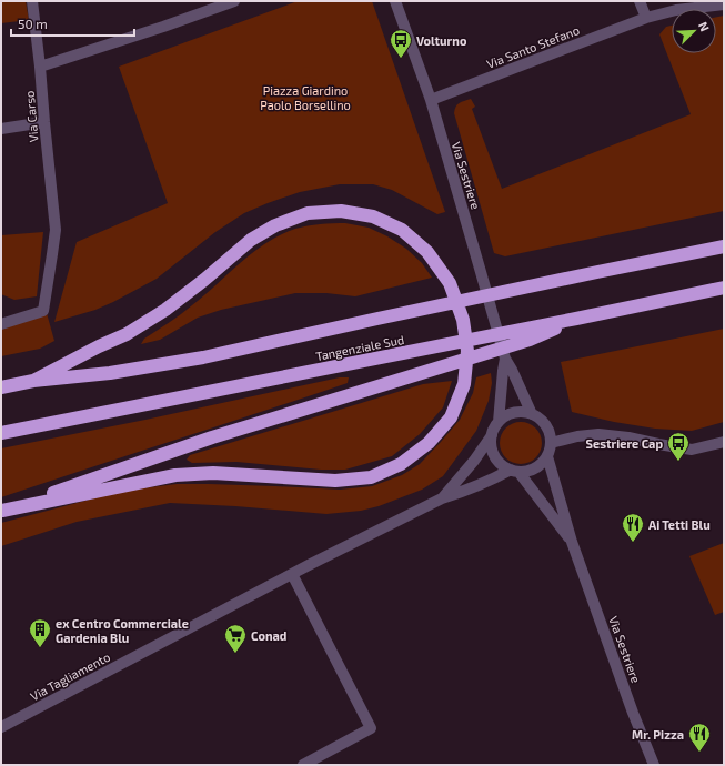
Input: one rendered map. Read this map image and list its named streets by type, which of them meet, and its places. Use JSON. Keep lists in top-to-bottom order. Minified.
{"streets":{"highway":["Tangenziale Sud"],"street":["Via Santo Stefano","Via Carso","Via Sestriere","Via Tagliamento"]},"crossings":[["Via Santo Stefano","Via Sestriere"],["Via Sestriere","Via Tagliamento"]],"parks":["Piazza Giardino Paolo Borsellino"],"places":{"bus stop":["Volturno","Sestriere Cap"],"restaurant":["Ai Tetti Blu","Mr. Pizza"],"building":["ex Centro Commerciale Gardenia Blu"],"supermarket":["Conad"]},"scale_bar":"50 m","north":"top right"}
